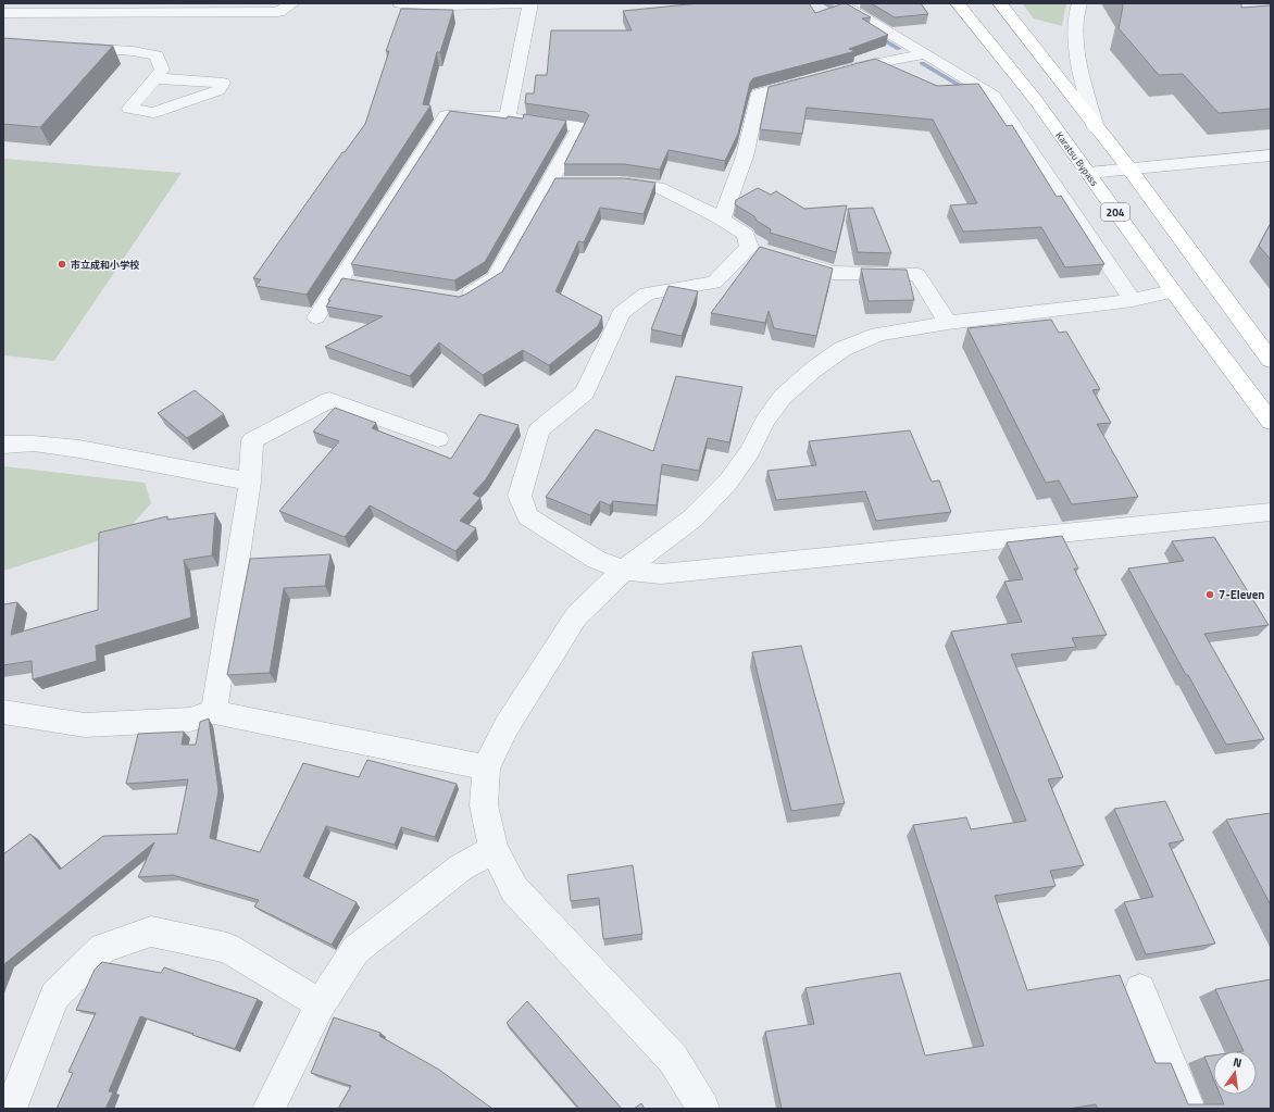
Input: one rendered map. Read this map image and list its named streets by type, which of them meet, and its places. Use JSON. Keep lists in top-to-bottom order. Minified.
{"streets":{"highway":["Karatsu Bypass","204"]},"places":["市立成和小学校","7-Eleven"],"north":"top"}
